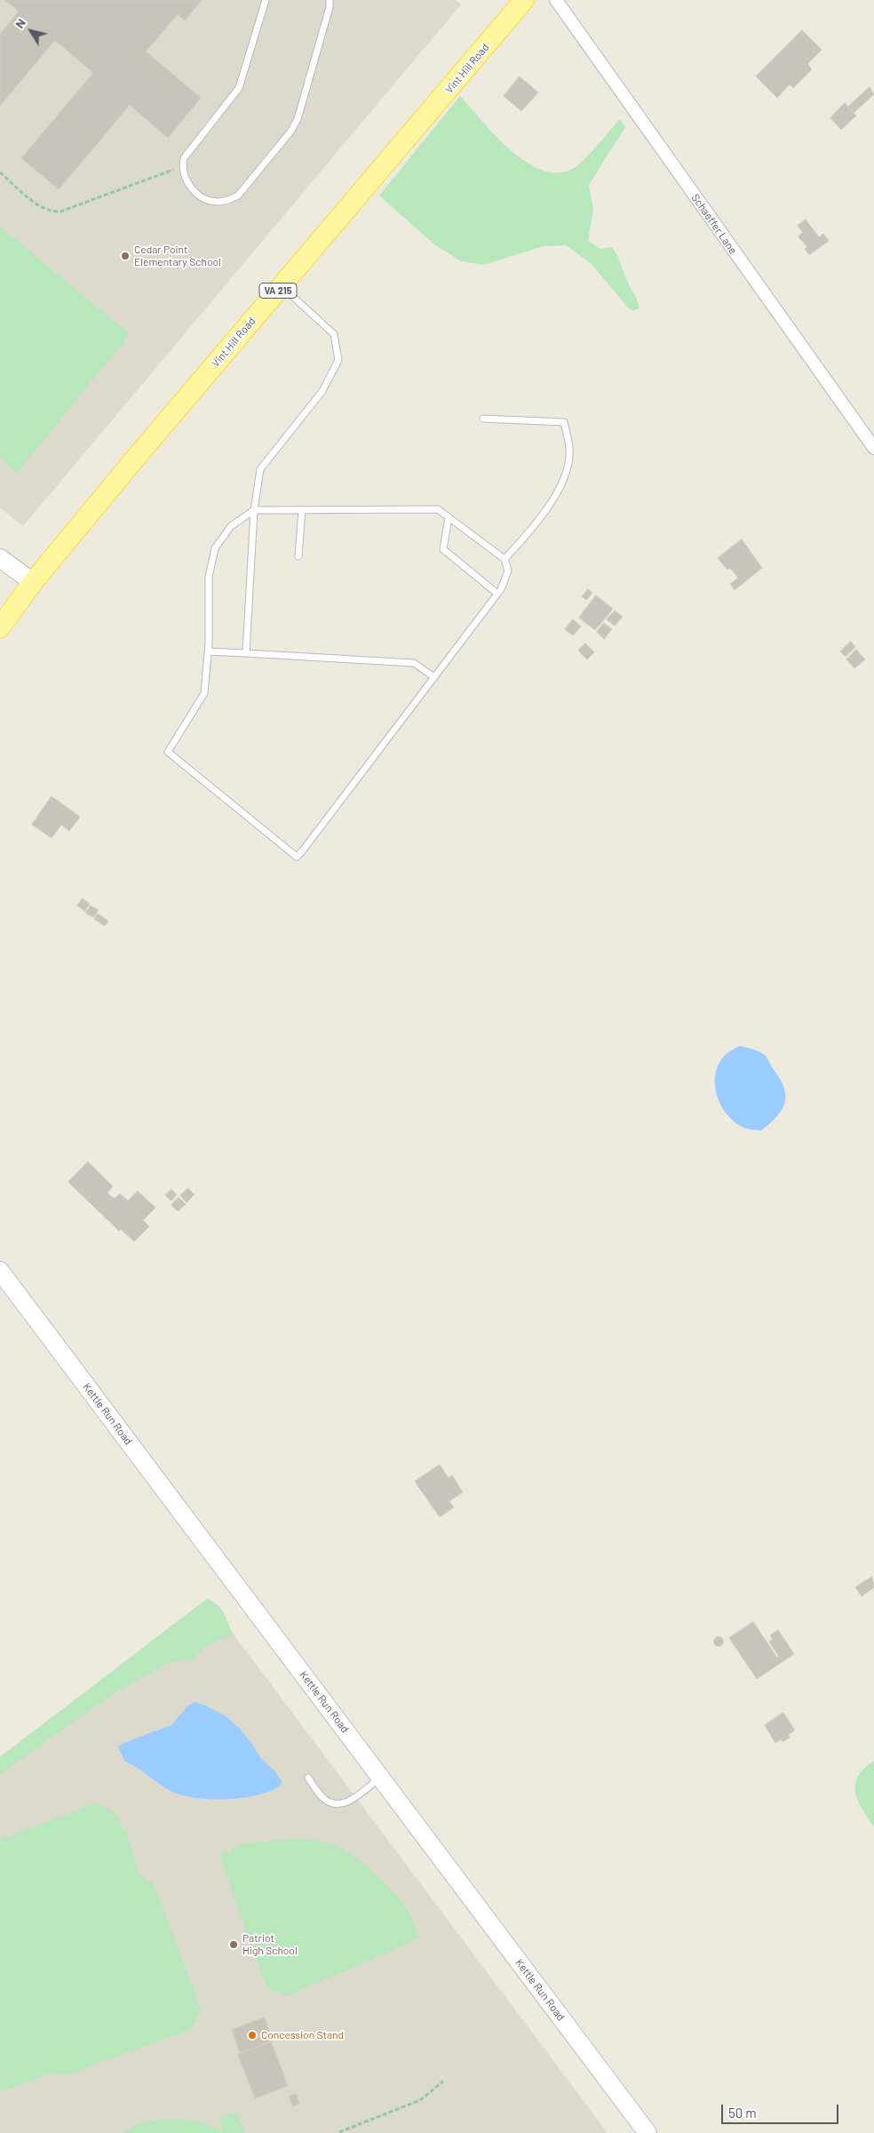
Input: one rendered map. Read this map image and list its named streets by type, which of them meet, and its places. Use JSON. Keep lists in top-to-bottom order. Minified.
{"streets":{"main road":["Vint Hill Road","VA 215"],"street":["Schaeffer Lane","Kettle Run Road"]},"places":["Cedar Point Elementary School","Patriot High School","Concession Stand"],"scale_bar":"50 m","north":"top left"}
